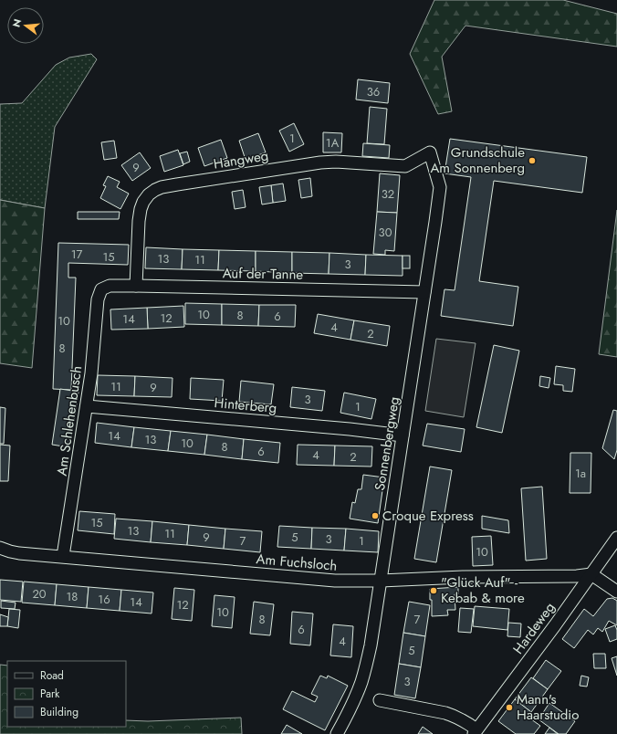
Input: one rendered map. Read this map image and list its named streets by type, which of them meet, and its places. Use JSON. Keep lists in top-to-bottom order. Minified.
{"streets":{"street":["Hangweg","Auf der Tanne","Hinterberg","Am Schlehenbusch","Sonnenbergweg","Am Fuchsloch","Hardeweg"]},"crossings":[["Hangweg","Auf der Tanne"],["Hangweg","Sonnenbergweg"],["Auf der Tanne","Am Schlehenbusch"],["Auf der Tanne","Sonnenbergweg"],["Hinterberg","Am Schlehenbusch"],["Hinterberg","Sonnenbergweg"],["Am Schlehenbusch","Am Fuchsloch"],["Sonnenbergweg","Am Fuchsloch"],["Am Fuchsloch","Hardeweg"]],"places":["Grundschule Am Sonnenberg","Croque Express","\"Glück Auf\" - Kebab & more","Mann's Haarstudio"],"house_numbers":["36","1","1A","9","32","30","17","15","13","11","3","10","8","6","12","14","10","4","2","8","11","9","3","1","14","13","10","8","6","4","2","1a","15","13","11","9","5","3","7","1","10","20","18","16","14","12","10","8","7","6","4","5","3"],"legend":["Road","Park","Building"],"north":"left"}
